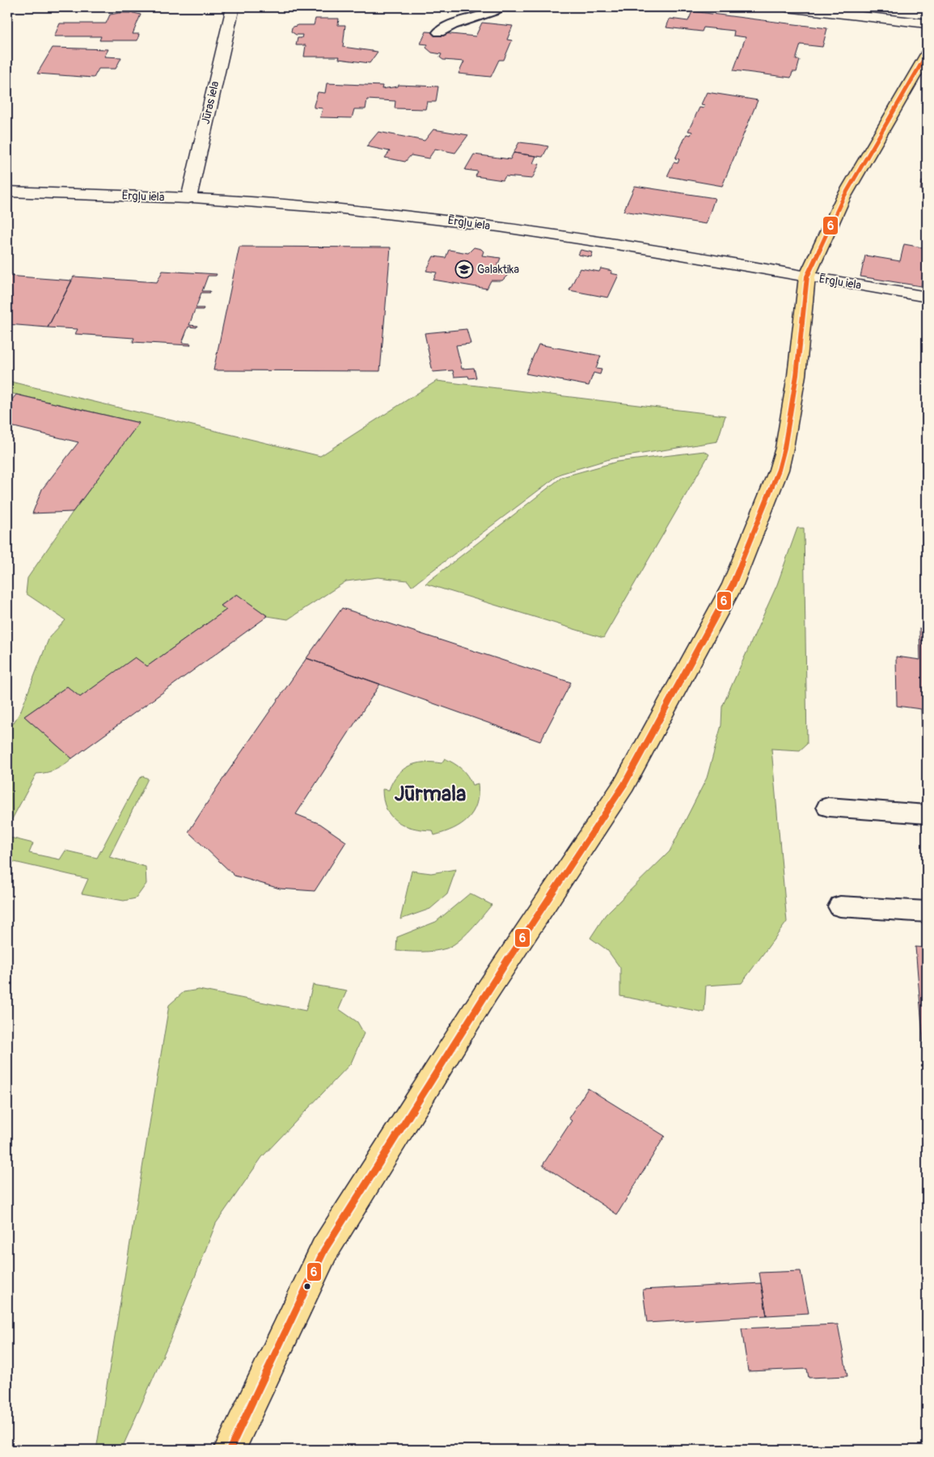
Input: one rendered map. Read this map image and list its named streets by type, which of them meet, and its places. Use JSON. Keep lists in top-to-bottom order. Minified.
{"streets":{"street":["Jūras iela","Ērgļu iela"]},"crossings":[["Jūras iela","Ērgļu iela"]],"districts":["Jūrmala"],"places":{"school or university":["Galaktika"]},"lines":["transit line 6"]}
